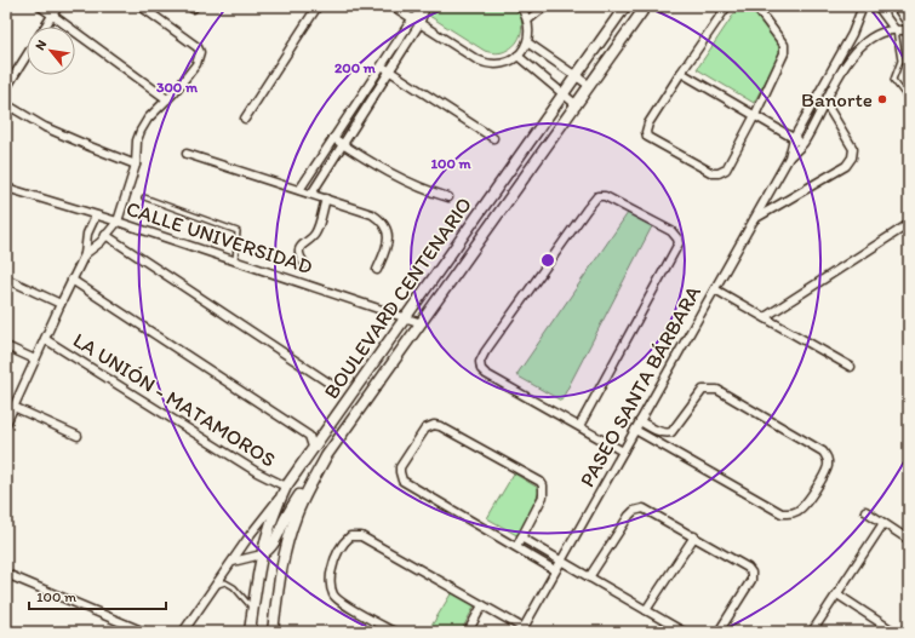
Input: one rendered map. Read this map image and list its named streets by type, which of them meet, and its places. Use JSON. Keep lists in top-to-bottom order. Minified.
{"streets":{"main road":["BOULEVARD CENTENARIO"],"street":["CALLE UNIVERSIDAD","PASEO SANTA BÁRBARA","LA UNIÓN - MATAMOROS"]},"crossings":[["CALLE UNIVERSIDAD","BOULEVARD CENTENARIO"],["BOULEVARD CENTENARIO","LA UNIÓN - MATAMOROS"]],"places":["Banorte"],"scale_bar":"100 m","north":"top left","rings":["200 m","300 m","100 m"]}
